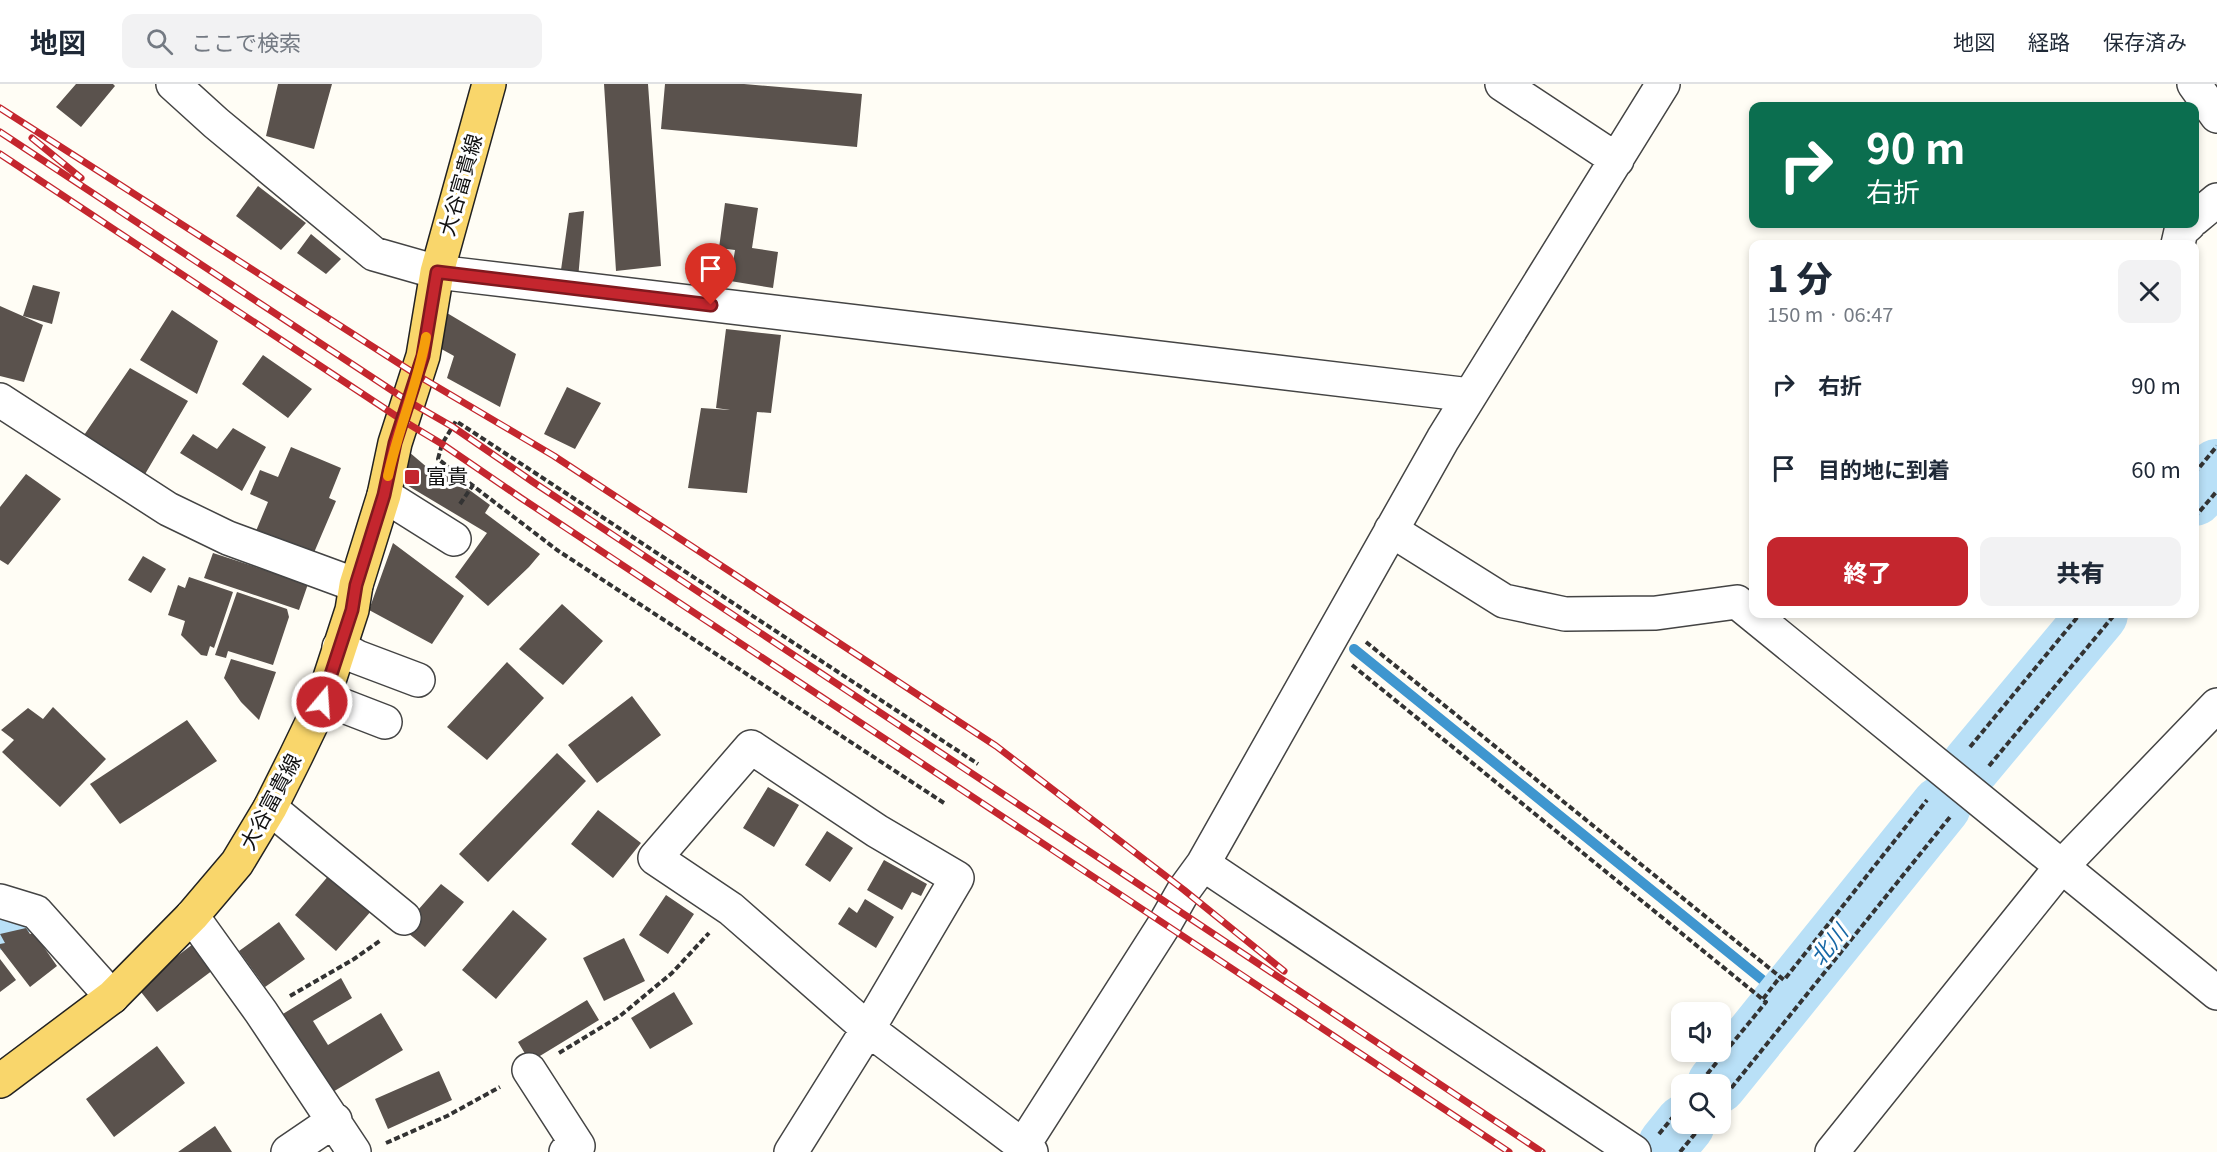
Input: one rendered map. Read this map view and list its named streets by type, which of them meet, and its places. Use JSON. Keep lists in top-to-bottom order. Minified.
{"streets":{"main road":["大谷富貴線"]},"water":["北川"],"places":{"transit":["富貴"]},"page":{"header":"地図","search":"ここで検索","nav":["地図","経路","保存済み"],"turn":["90 m","右折"],"heading":["1 分","150 m · 06:47"],"list":[{"name":"右折","value":"90 m"},{"name":"目的地に到着","value":"60 m"}],"buttons":["終了","共有"]}}
